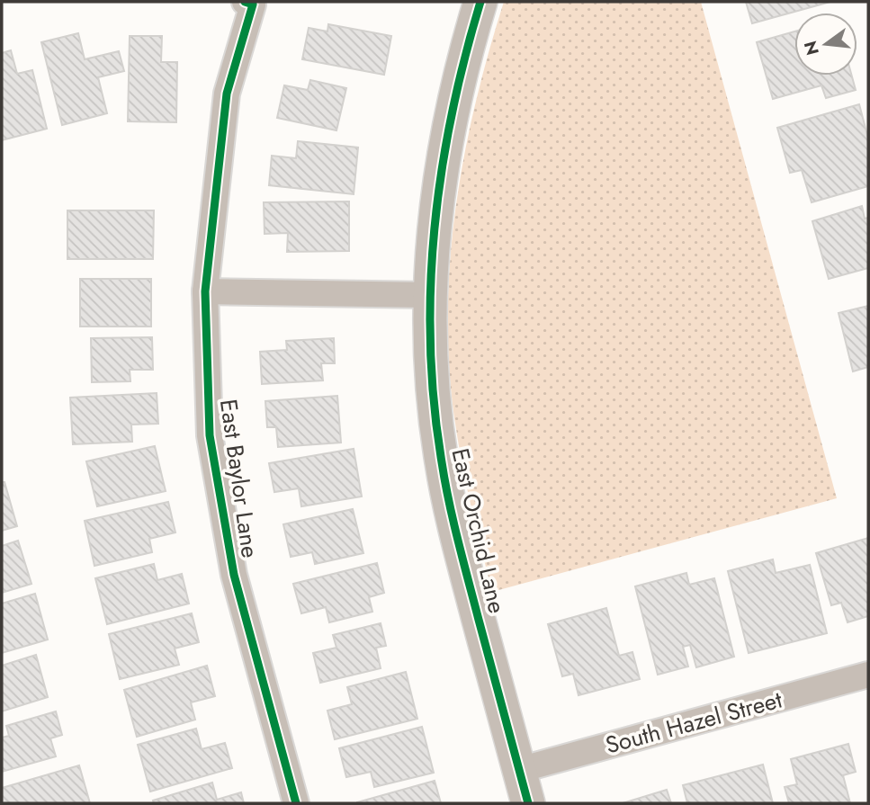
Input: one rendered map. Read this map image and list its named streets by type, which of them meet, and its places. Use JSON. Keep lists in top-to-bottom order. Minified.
{"streets":{"street":["East Baylor Lane","East Orchid Lane","South Hazel Street"]},"crossings":[["East Orchid Lane","South Hazel Street"]],"north":"left"}
